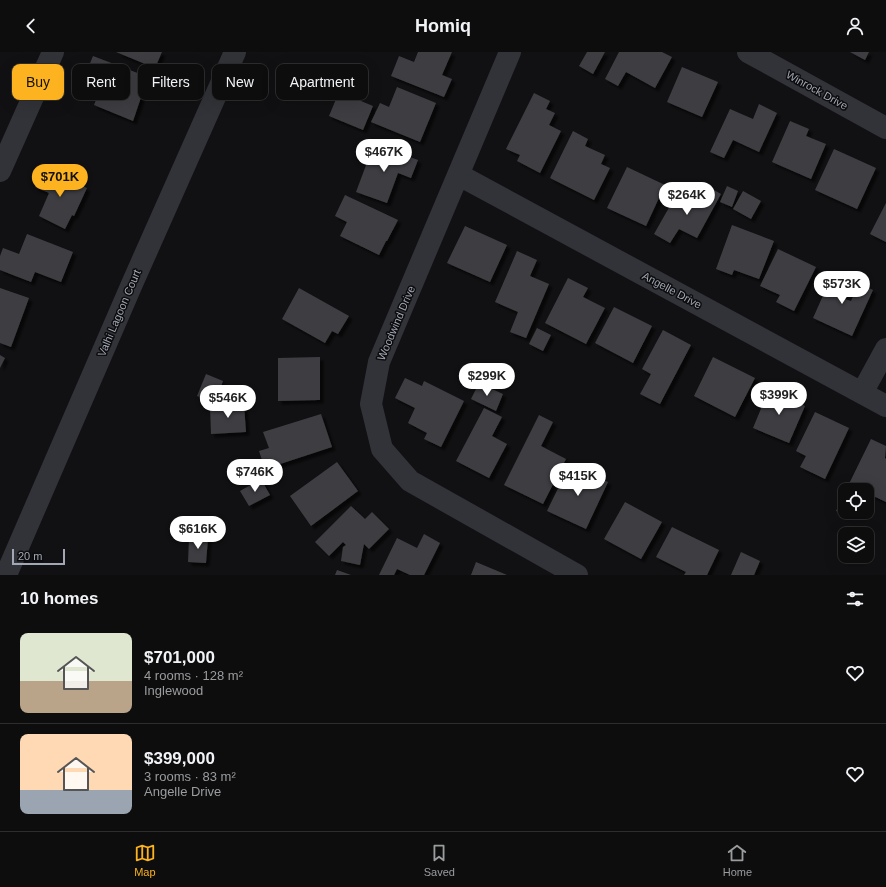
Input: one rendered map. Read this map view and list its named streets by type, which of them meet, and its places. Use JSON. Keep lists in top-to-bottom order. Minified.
{"streets":{"street":["Winrock Drive","Angelle Drive","Valhi Lagoon Court","Woodwind Drive"]},"crossings":[["Angelle Drive","Woodwind Drive"]],"scale_bar":"20 m","page":{"header":"Homiq","chip":["Buy","Rent","Filters","New","Apartment"],"price":["$467K","$701K","$264K","$573K","$299K","$399K","$546K","$746K","$415K","$616K"],"scale":"20 m","heading":"10 homes","list":[{"name":"$701,000","note":"4 rooms · 128 m² · Inglewood"},{"name":"$399,000","note":"3 rooms · 83 m² · Angelle Drive"}],"tabs":["Map","Saved","Home"]}}
